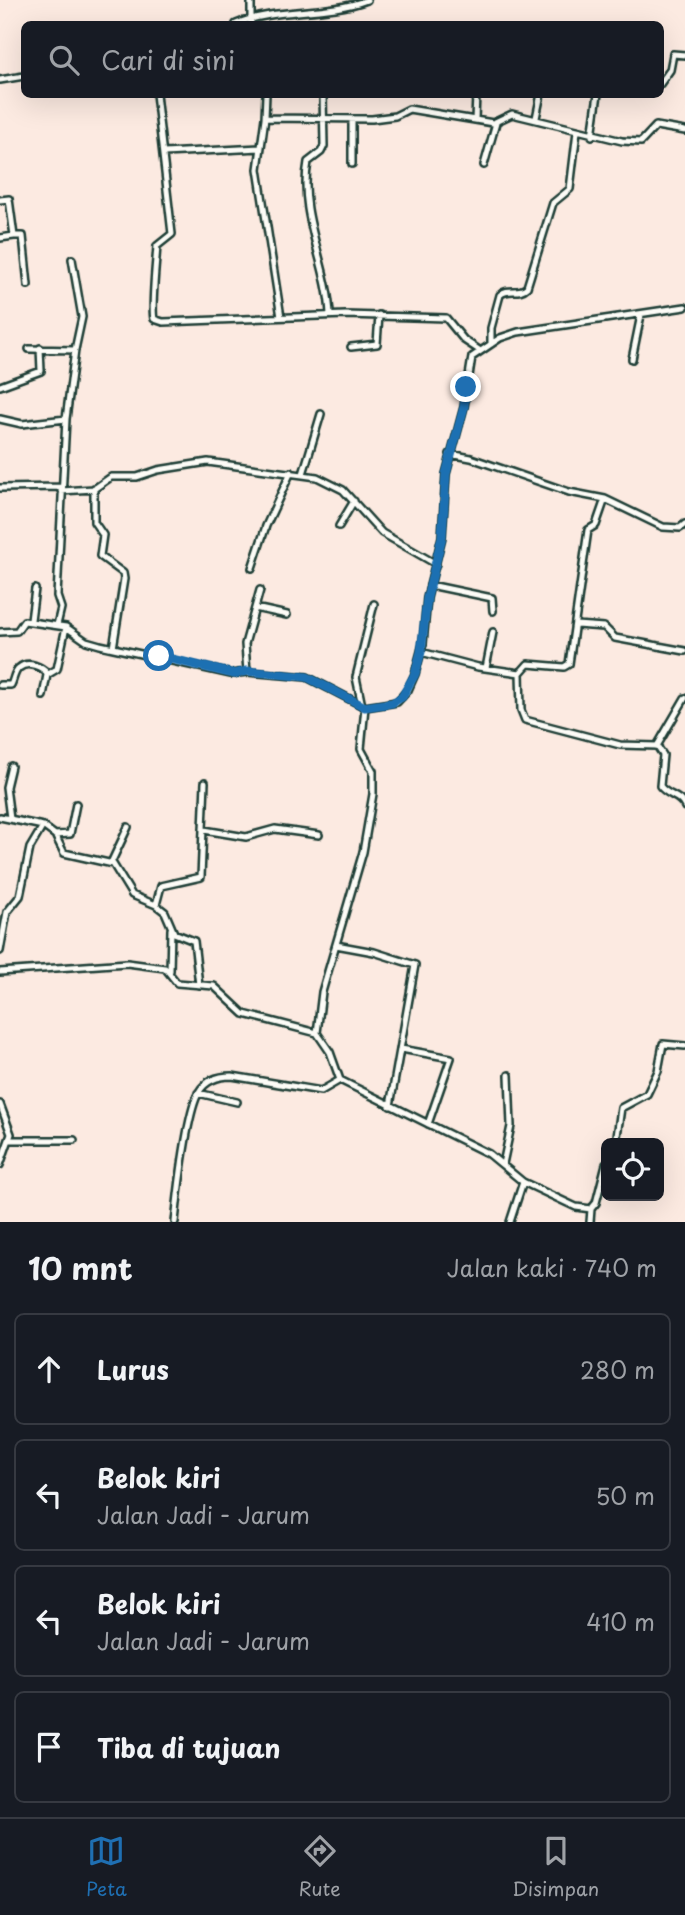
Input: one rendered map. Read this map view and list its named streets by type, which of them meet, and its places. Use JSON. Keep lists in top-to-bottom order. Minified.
{"page":{"search":"Cari di sini","heading":["10 mnt","Jalan kaki · 740 m"],"list":[["Lurus","280 m"],["Belok kiri","Jalan Jadi - Jarum","50 m"],["Belok kiri","Jalan Jadi - Jarum","410 m"],"Tiba di tujuan"],"nav":["Peta","Rute","Disimpan"]}}
